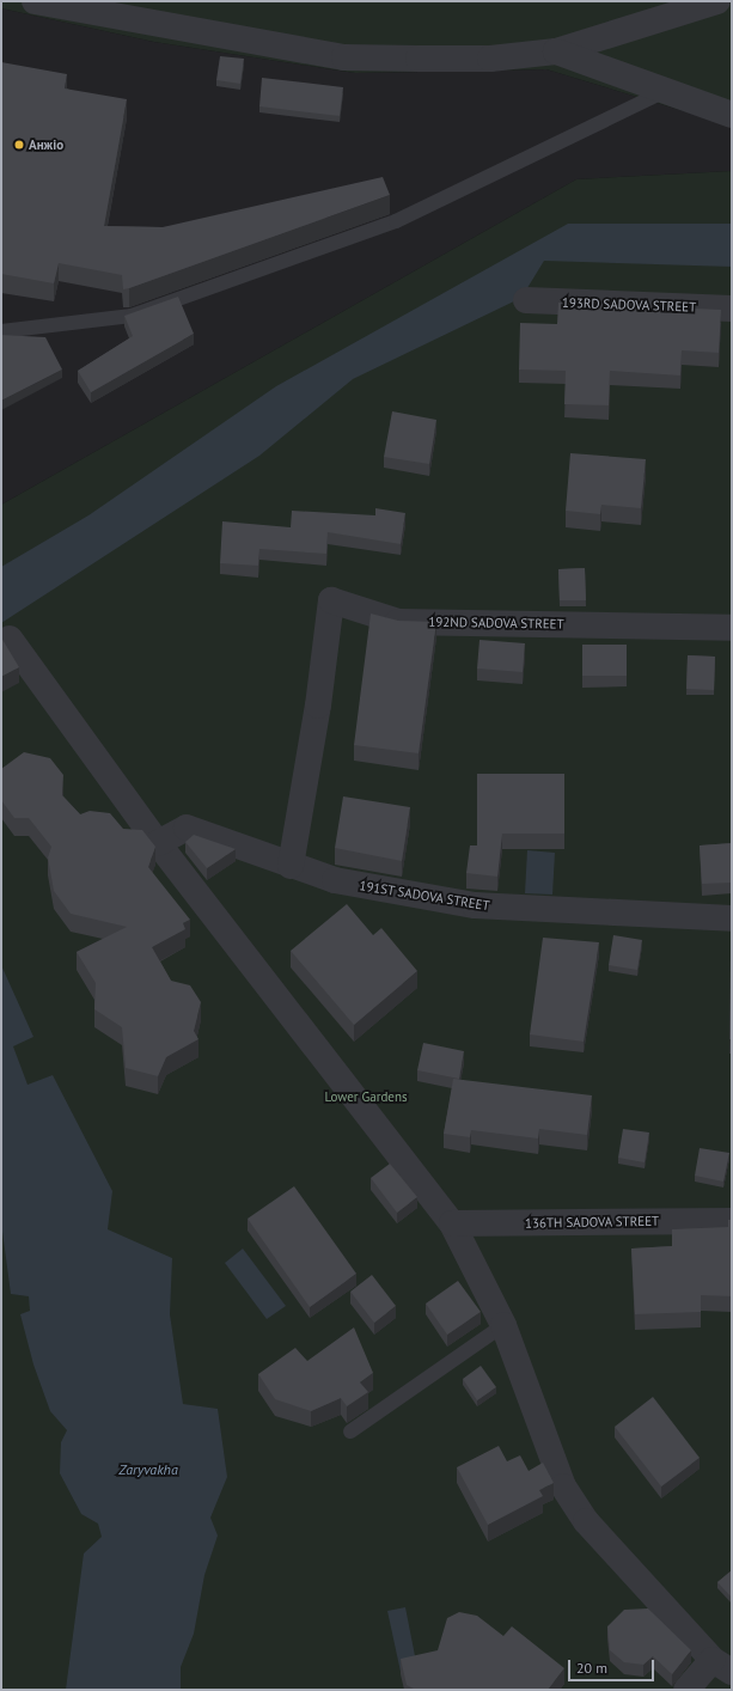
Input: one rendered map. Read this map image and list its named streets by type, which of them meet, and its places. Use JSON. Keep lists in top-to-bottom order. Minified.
{"streets":{"street":["193RD SADOVA STREET","192ND SADOVA STREET","191ST SADOVA STREET","136TH SADOVA STREET"]},"crossings":[["192ND SADOVA STREET","191ST SADOVA STREET"]],"water":["Zaryvakha"],"parks":["Lower Gardens"],"places":["Анжіо"],"scale_bar":"20 m"}
